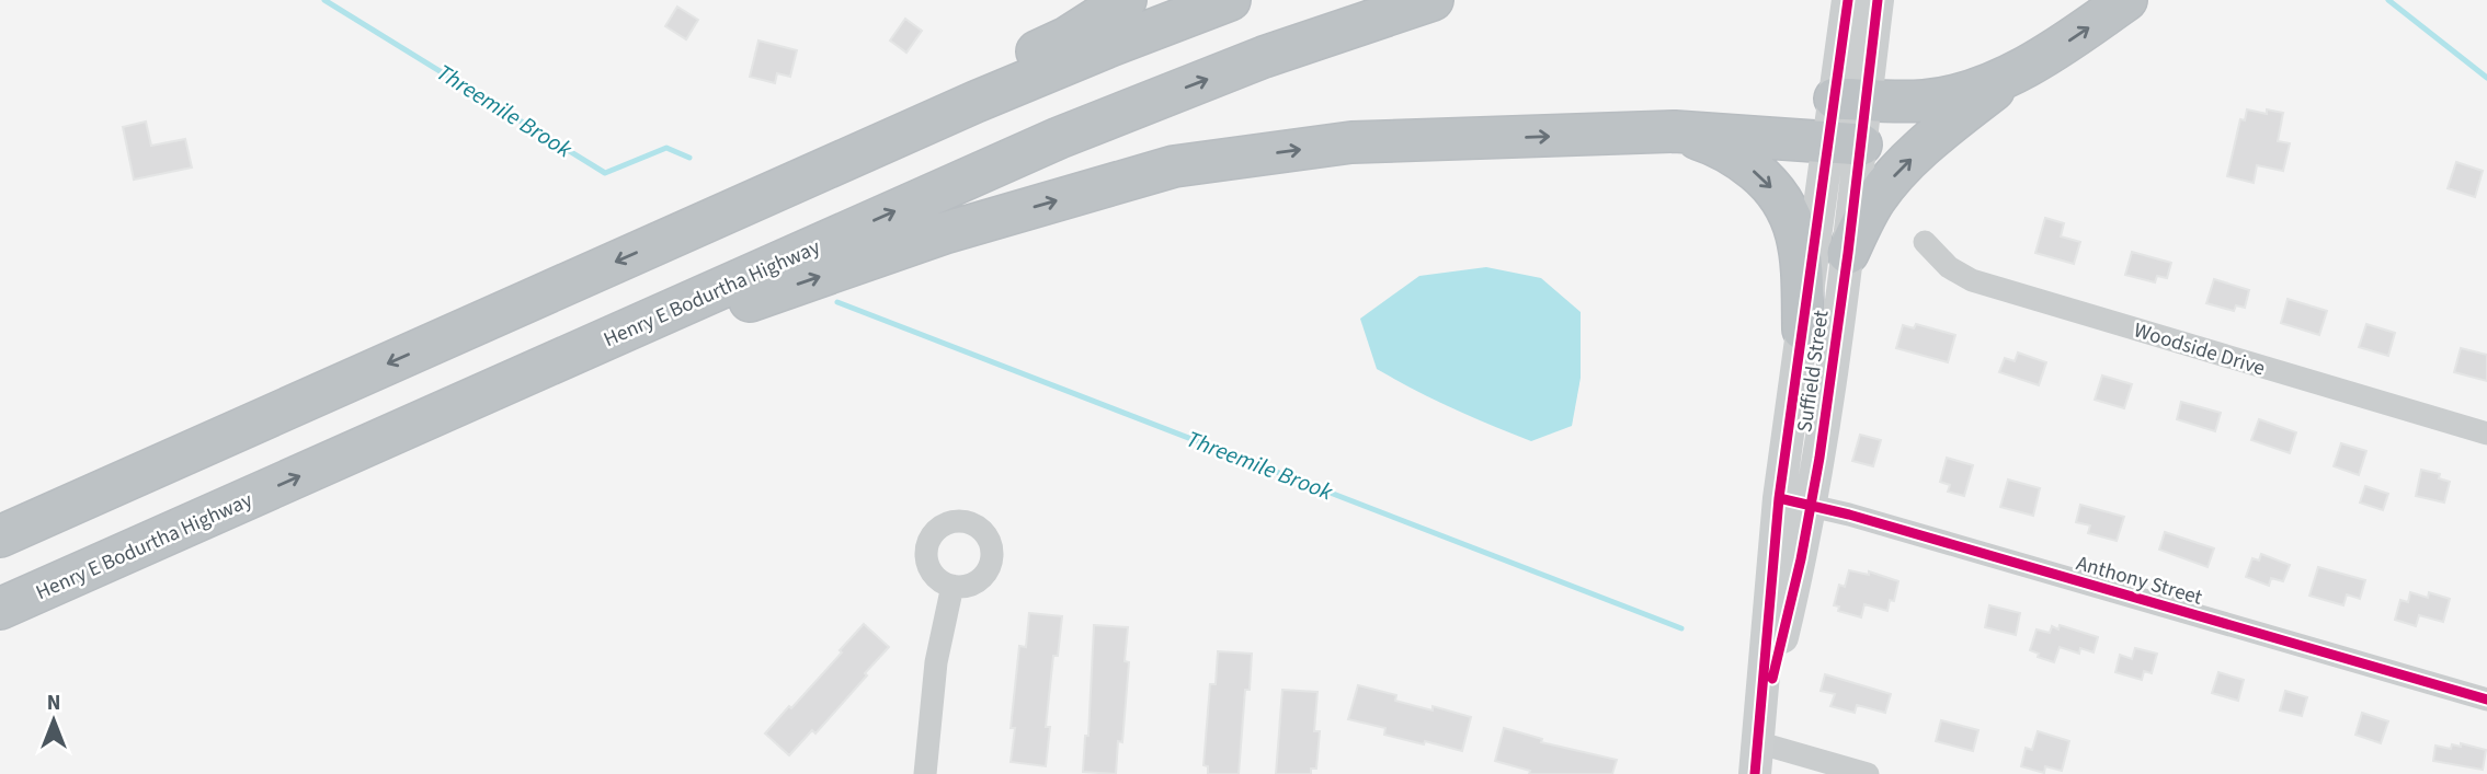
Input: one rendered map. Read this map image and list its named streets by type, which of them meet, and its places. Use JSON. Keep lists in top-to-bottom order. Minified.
{"streets":{"highway":["Henry E Bodurtha Highway"],"main road":["Suffield Street"],"street":["Woodside Drive","Anthony Street"]},"crossings":[["Suffield Street","Anthony Street"]],"water":["Threemile Brook"],"north":"top"}
